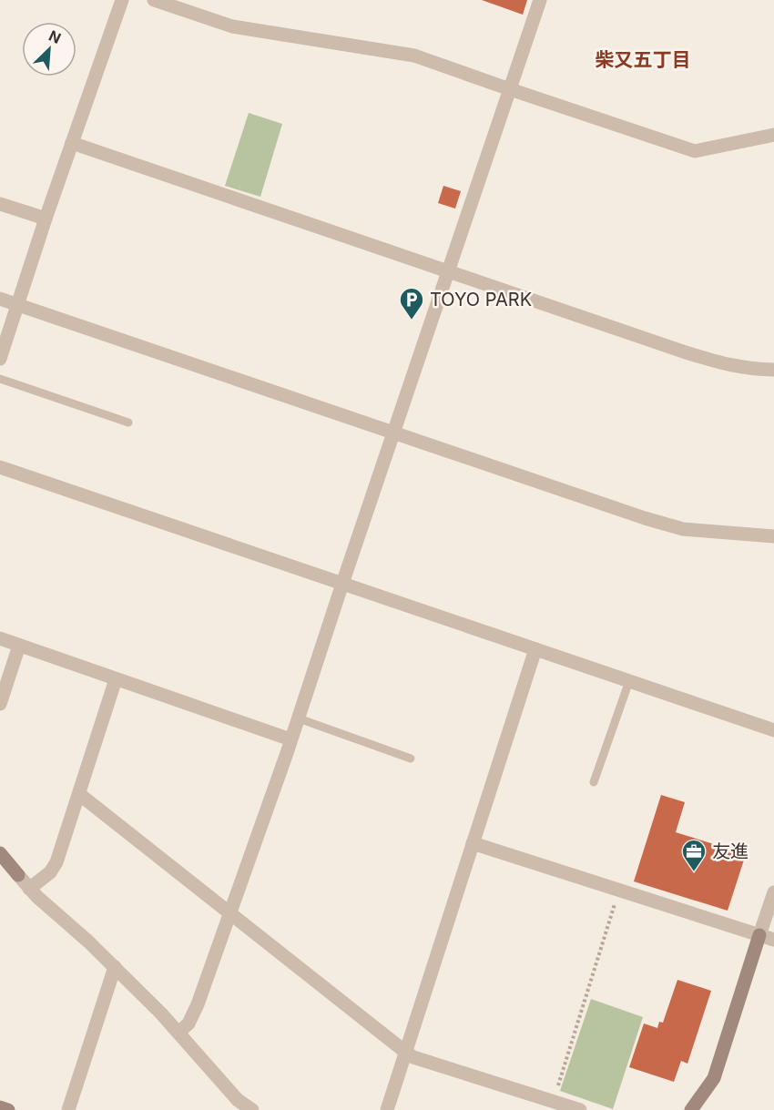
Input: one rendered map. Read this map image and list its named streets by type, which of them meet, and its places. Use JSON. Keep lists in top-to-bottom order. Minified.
{"districts":["柴又五丁目"],"places":{"parking":["TOYO PARK"],"office":["友進"]},"north":"top right"}
